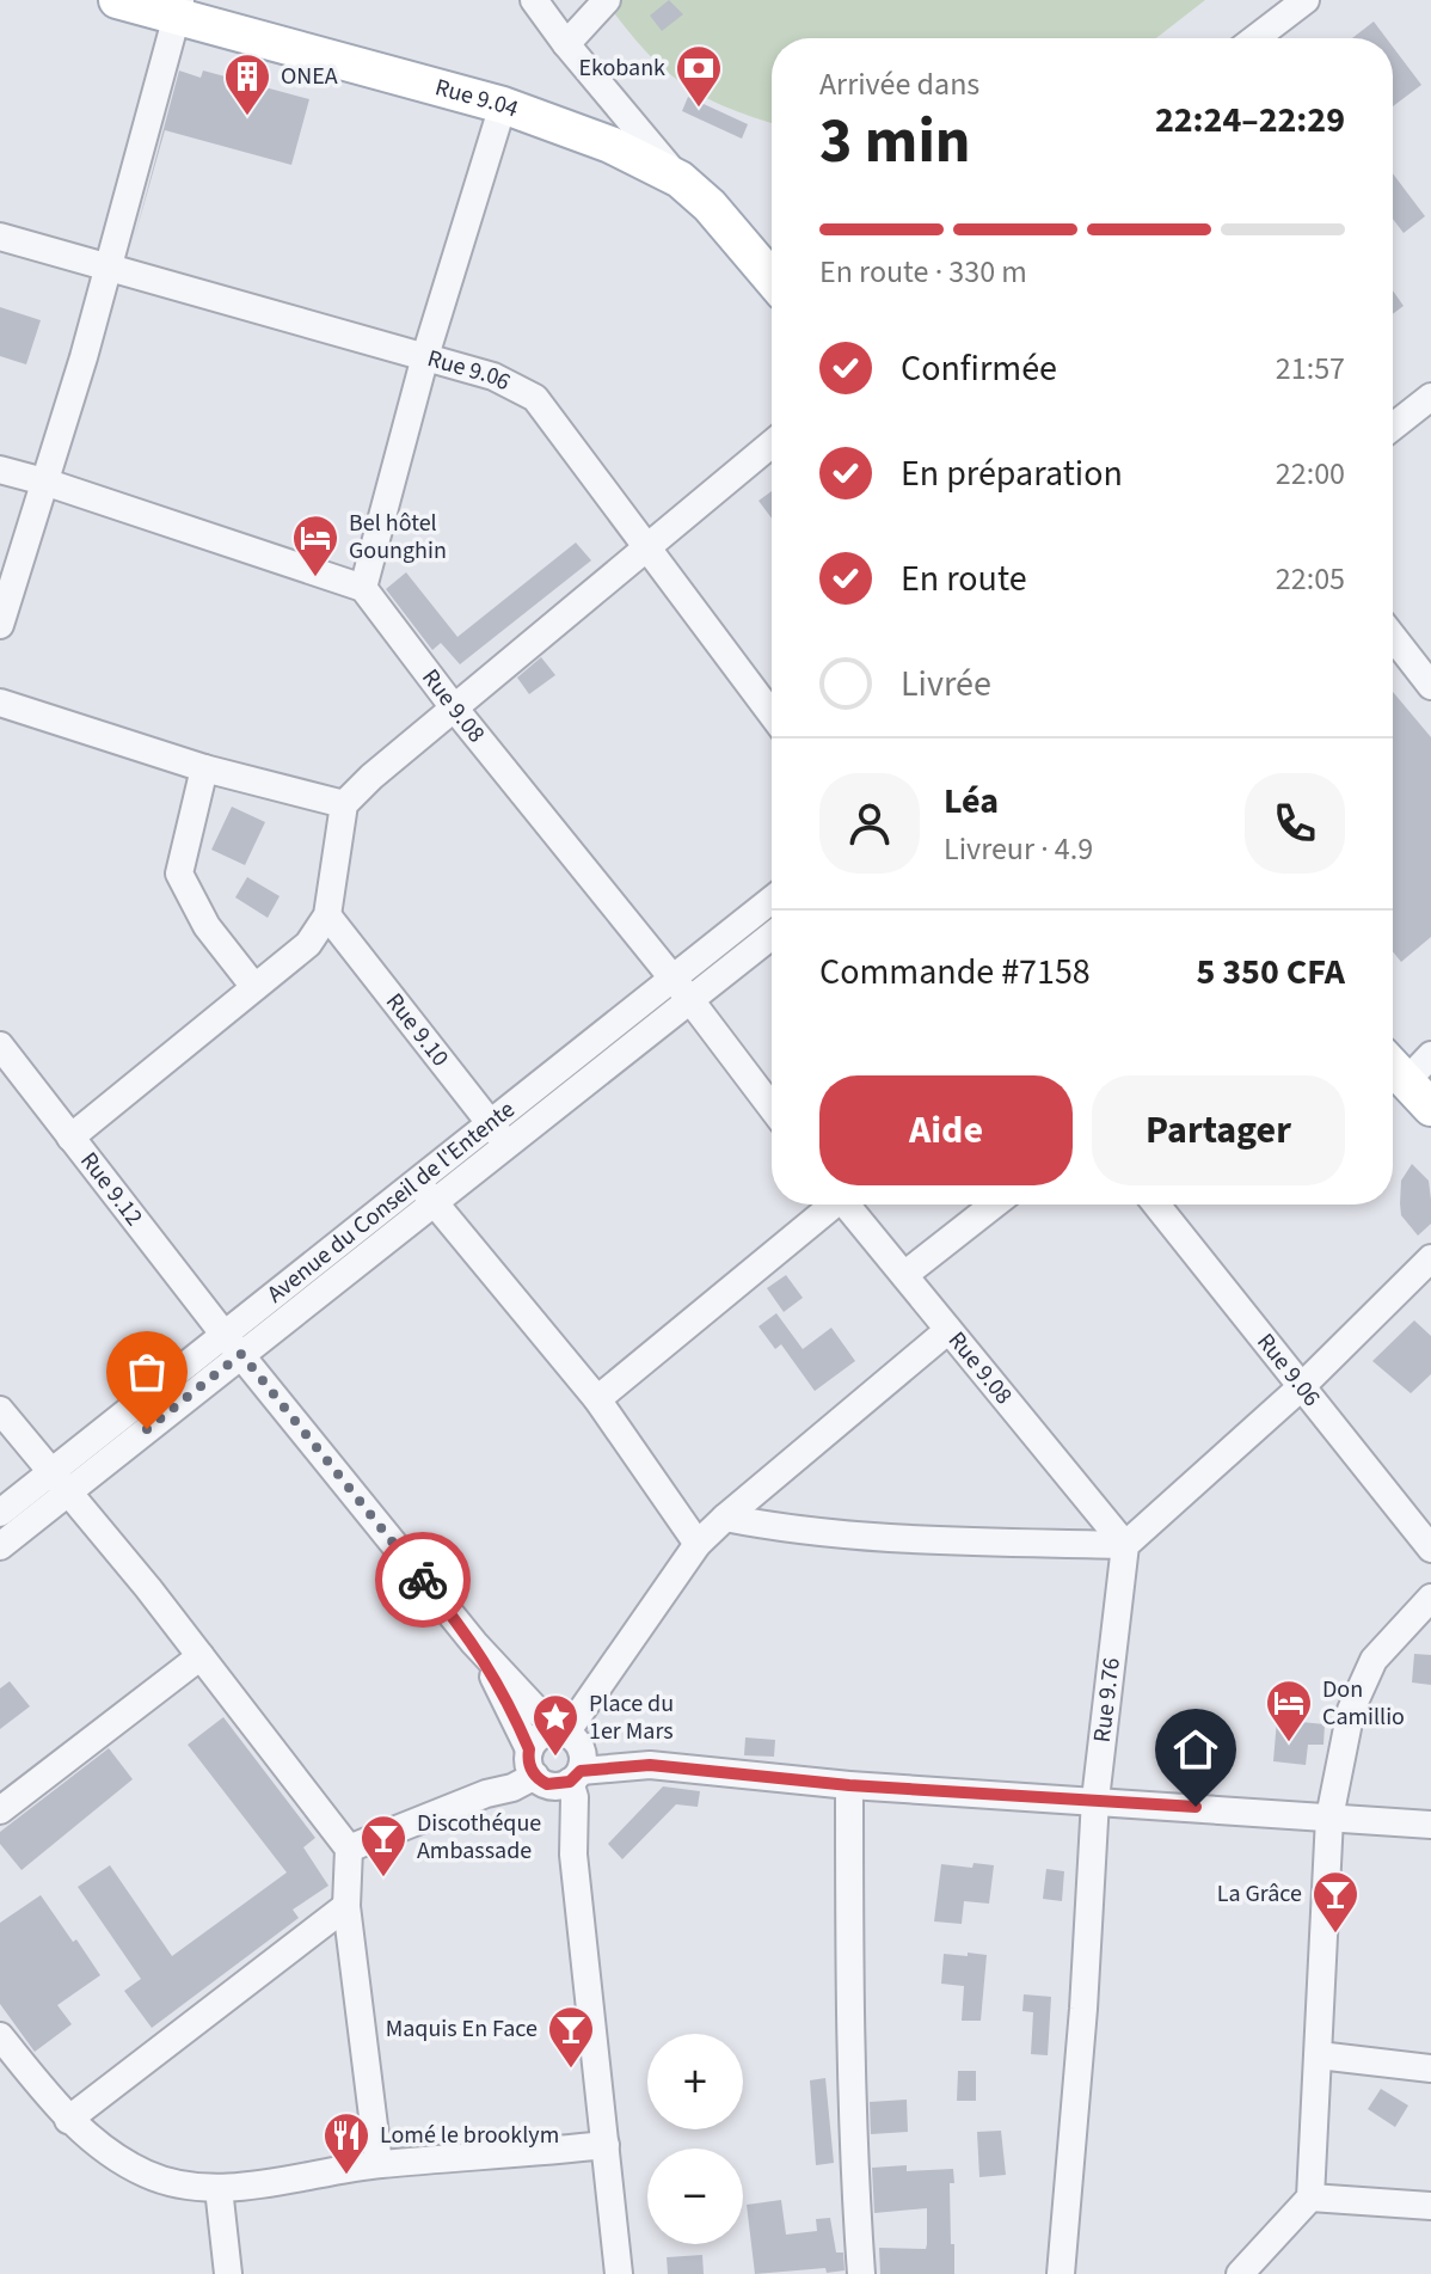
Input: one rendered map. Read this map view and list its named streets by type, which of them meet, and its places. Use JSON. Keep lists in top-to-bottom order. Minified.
{"streets":{"main road":["Rue 9.04"],"street":["Rue 9.06","Rue 9.08","Rue 9.10","Rue 9.12","Avenue du Conseil de l'Entente","Rue 9.76"]},"crossings":[["Rue 9.08","Avenue du Conseil de l'Entente"],["Rue 9.08","Rue 9.76"],["Rue 9.10","Avenue du Conseil de l'Entente"],["Rue 9.12","Avenue du Conseil de l'Entente"]],"places":{"bank":["Ekobank"],"building":["ONEA"],"hotel":["Bel hôtel Gounghin","Don Camillio"],"place":["Place du 1er Mars"],"bar":["Discothéque Ambassade","La Grâce","Maquis En Face"],"restaurant":["Lomé le brooklym"]},"page":{"heading":["3 min","Arrivée dans","22:24–22:29"],"panel":["Léa","Livreur · 4.9","Commande #7158","5 350 CFA"],"bar":"En route · 330 m","list":[["Confirmée","21:57"],["En préparation","22:00"],["En route","22:05"],"Livrée"],"buttons":["Aide","Partager"],"map_buttons":["+","−"]}}
